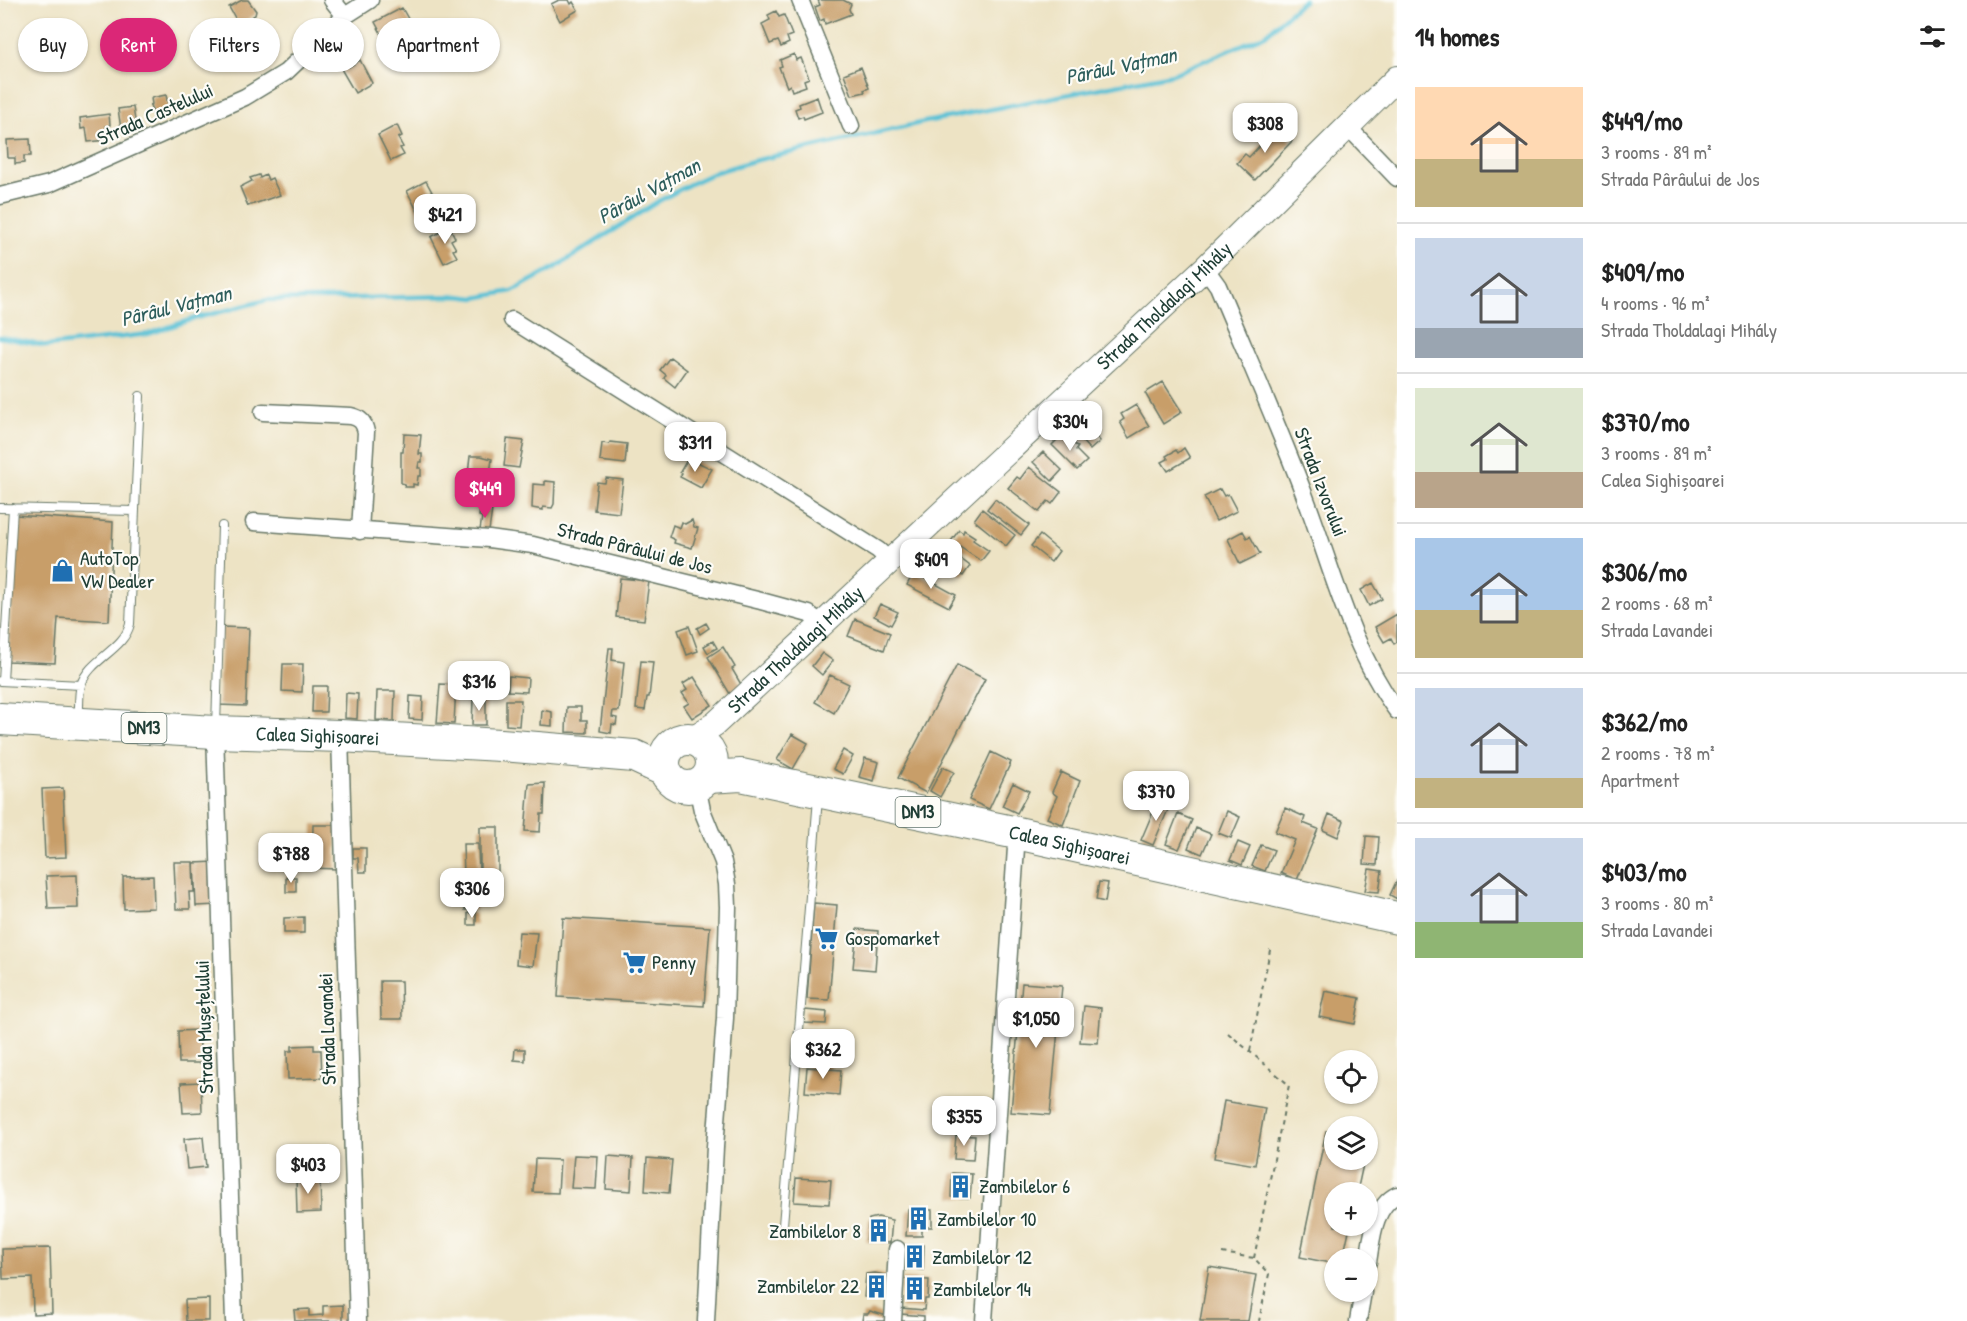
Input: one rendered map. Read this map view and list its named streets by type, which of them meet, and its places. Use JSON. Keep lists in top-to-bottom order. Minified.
{"streets":{"highway":["DN13","Calea Sighișoarei"],"street":["Strada Castelului","Strada Tholdalagi Mihály","Strada Izvorului","Strada Pârâului de Jos","Strada Mușețelului","Strada Lavandei"]},"crossings":[["Strada Tholdalagi Mihály","Strada Izvorului"],["Strada Tholdalagi Mihály","Strada Pârâului de Jos"],["Strada Tholdalagi Mihály","Calea Sighișoarei"],["Calea Sighișoarei","Strada Mușețelului"],["Calea Sighișoarei","Strada Lavandei"]],"water":["Pârâul Vațman"],"places":{"shop":["AutoTop VW Dealer"],"supermarket":["Gospomarket","Penny"],"building":["Zambilelor 6","Zambilelor 10","Zambilelor 8","Zambilelor 12","Zambilelor 22","Zambilelor 14"]},"page":{"heading":"14 homes","chip":["Buy","Rent","Filters","New","Apartment"],"list":[{"name":"$449/mo","note":"3 rooms · 89 m² · Strada Pârâului de Jos"},{"name":"$409/mo","note":"4 rooms · 96 m² · Strada Tholdalagi Mihály"},{"name":"$370/mo","note":"3 rooms · 89 m² · Calea Sighișoarei"},{"name":"$306/mo","note":"2 rooms · 68 m² · Strada Lavandei"},{"name":"$362/mo","note":"2 rooms · 78 m² · Apartment"},{"name":"$403/mo","note":"3 rooms · 80 m² · Strada Lavandei"}],"price":["$308","$421","$304","$311","$449","$409","$316","$370","$788","$306","$1,050","$362","$355","$403"],"map_buttons":["+","−"]}}
